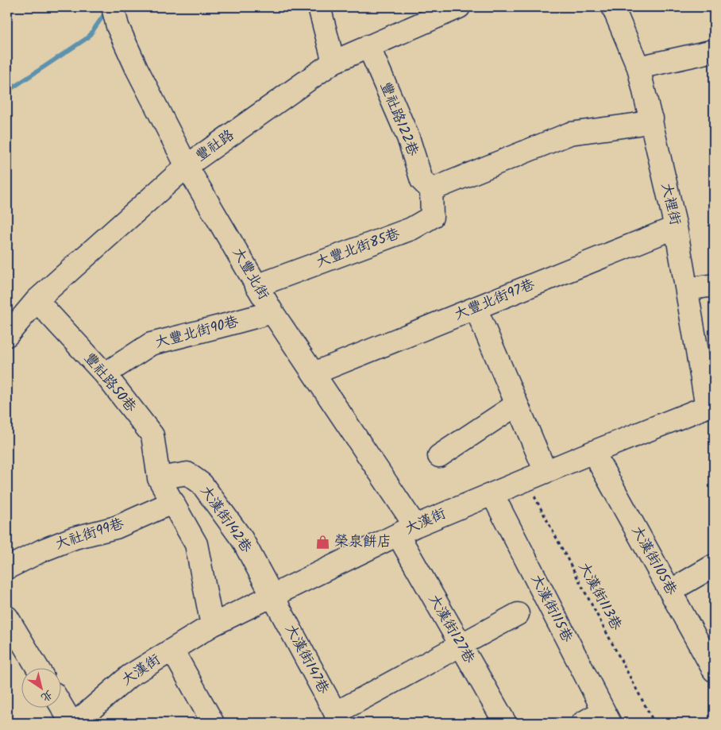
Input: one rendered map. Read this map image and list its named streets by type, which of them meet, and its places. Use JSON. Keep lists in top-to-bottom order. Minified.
{"streets":{"street":["豐社路122巷","豐社路","大裡街","大豐北街85巷","大豐北街","大豐北街97巷","大豐北街90巷","豐社路50巷","大漢街142巷","大漢街","大社街99巷","大漢街105巷","大漢街115巷","大漢街127巷","大漢街147巷"],"path":["大漢街113巷"]},"crossings":[["豐社路122巷","豐社路"],["豐社路122巷","大豐北街85巷"],["豐社路","大豐北街"],["豐社路","豐社路50巷"],["大裡街","大豐北街97巷"],["大裡街","大漢街"],["大豐北街85巷","大豐北街"],["大豐北街","大豐北街97巷"],["大豐北街","大豐北街90巷"],["大豐北街","大漢街"],["大豐北街","大漢街127巷"],["大豐北街90巷","豐社路50巷"],["豐社路50巷","大漢街142巷"],["大漢街142巷","大漢街"],["大漢街142巷","大漢街147巷"],["大漢街","大漢街105巷"],["大漢街","大漢街113巷"],["大漢街","大漢街115巷"],["大漢街","大漢街127巷"],["大漢街","大漢街147巷"]],"places":{"shop":["榮泉餅店"]},"north":"bottom right"}
